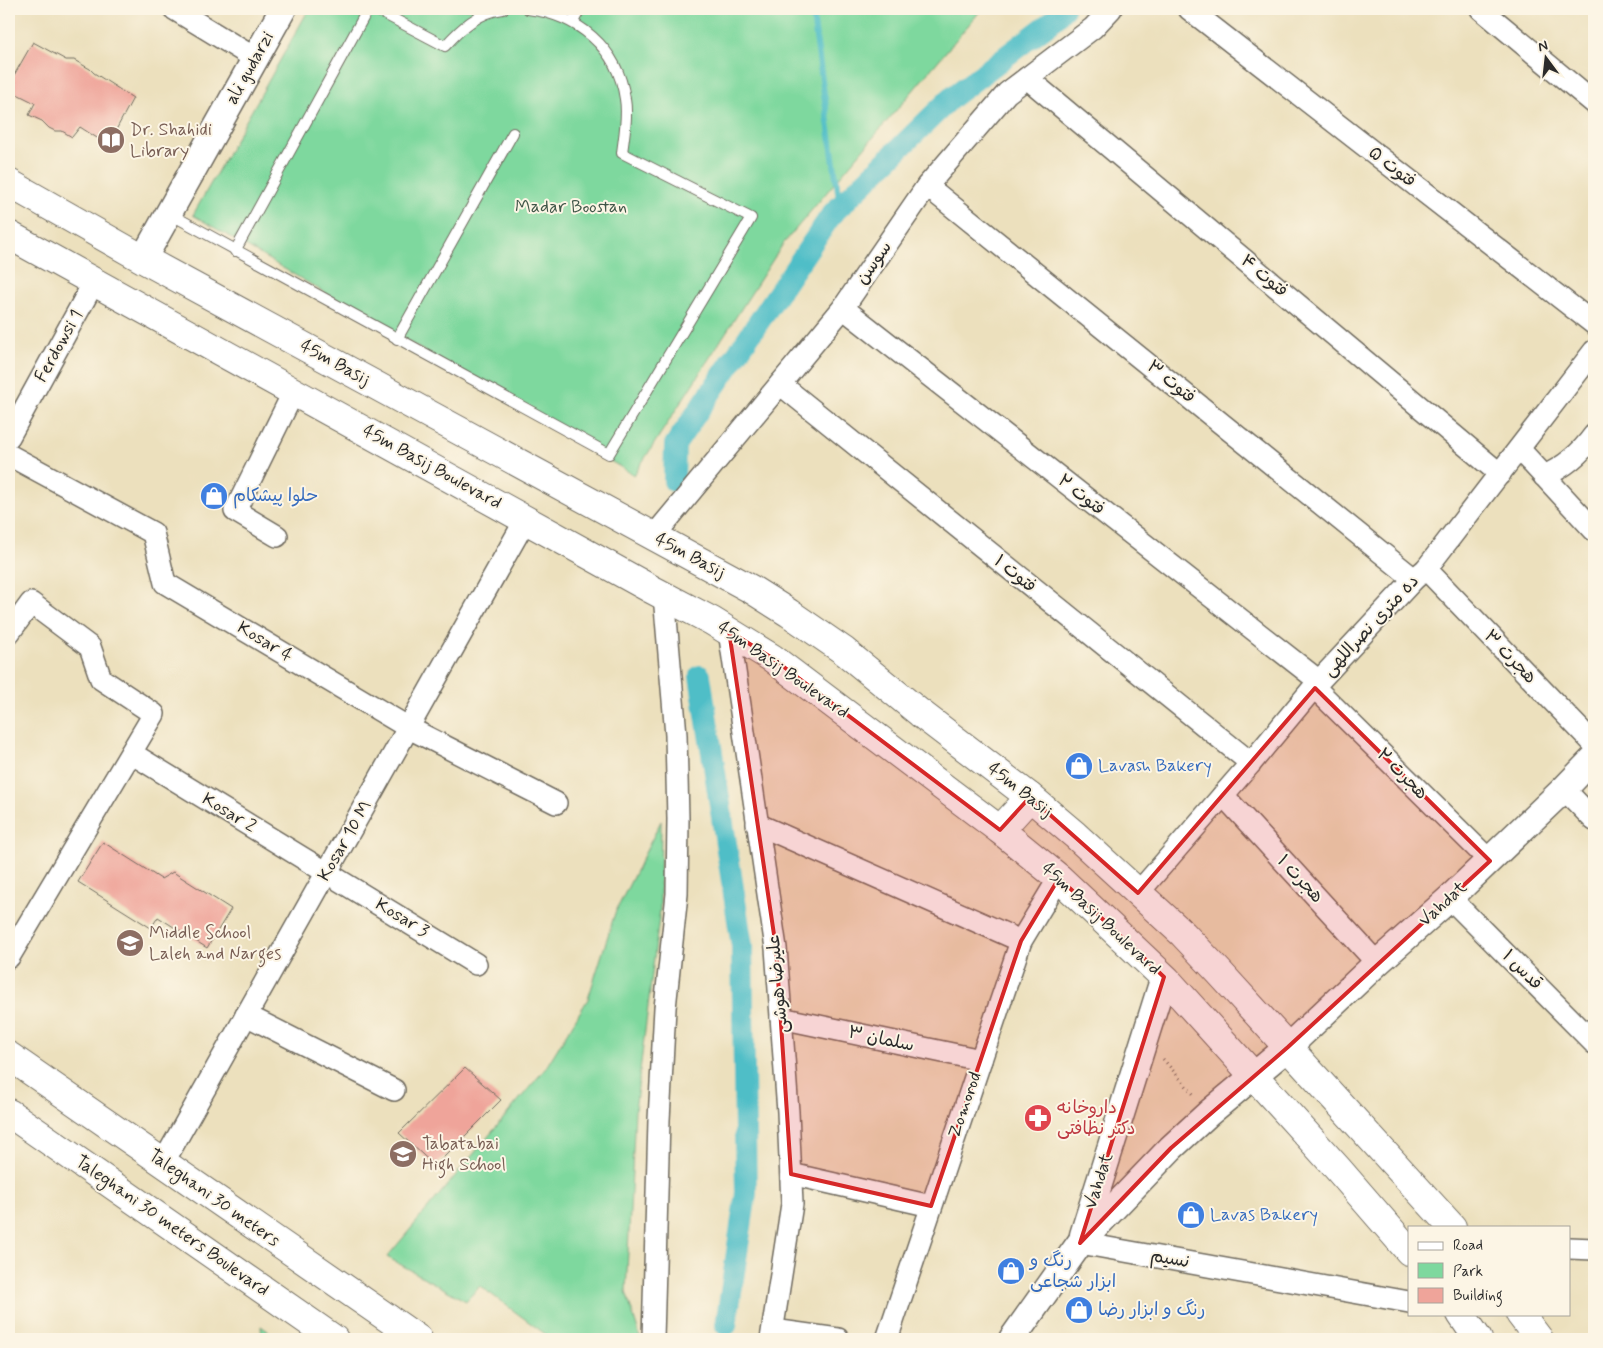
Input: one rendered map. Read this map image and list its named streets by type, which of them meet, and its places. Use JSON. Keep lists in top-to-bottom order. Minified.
{"streets":{"main road":["45m Basij","45m Basij Boulevard","Taleghani 30 meters","Taleghani 30 meters Boulevard"],"street":["ali gudarzi","فتوت ۵","سوسن","فتوت ۴","Ferdowsi 1","فتوت ۳","فتوت ۲","فتوت ۱","ده متری نصراللهی","Kosar 4","هجرت ۳","هجرت ۲","Kosar 2","Kosar 10 M","هجرت ۱","Vahdat","Kosar 3","قدس ۱","علیرضا هوشی","سلمان ۳","Zomorod","نسیم"]},"crossings":[["ali gudarzi","45m Basij"],["سوسن","فتوت ۴"],["سوسن","45m Basij"],["سوسن","فتوت ۳"],["سوسن","فتوت ۲"],["سوسن","فتوت ۱"],["فتوت ۴","ده متری نصراللهی"],["Ferdowsi 1","45m Basij Boulevard"],["45m Basij","ده متری نصراللهی"],["45m Basij","Vahdat"],["فتوت ۳","ده متری نصراللهی"],["فتوت ۳","هجرت ۳"],["45m Basij Boulevard","Kosar 10 M"],["45m Basij Boulevard","Vahdat"],["45m Basij Boulevard","علیرضا هوشی"],["45m Basij Boulevard","Zomorod"],["فتوت ۲","ده متری نصراللهی"],["فتوت ۲","هجرت ۲"],["فتوت ۱","ده متری نصراللهی"],["ده متری نصراللهی","هجرت ۳"],["ده متری نصراللهی","هجرت ۲"],["ده متری نصراللهی","هجرت ۱"],["Kosar 4","Kosar 10 M"],["هجرت ۲","Vahdat"],["Kosar 2","Kosar 10 M"],["Kosar 2","Kosar 3"],["Kosar 10 M","Kosar 3"],["Kosar 10 M","Taleghani 30 meters"],["هجرت ۱","Vahdat"],["Vahdat","قدس ۱"],["Vahdat","نسیم"],["علیرضا هوشی","سلمان ۳"],["سلمان ۳","Zomorod"]],"parks":["Madar Boostan"],"places":{"library":["Dr. Shahidi Library"],"shop":["حلوا پیشکام","Lavash Bakery","Lavas Bakery","رنگ و ابزار شجاعی","رنگ و ابزار رضا"],"school or university":["Middle School Laleh and Narges","Tabatabai High School"],"pharmacy":["داروخانه دکتر نظافتی"]},"legend":["Road","Park","Building"],"north":"top"}
